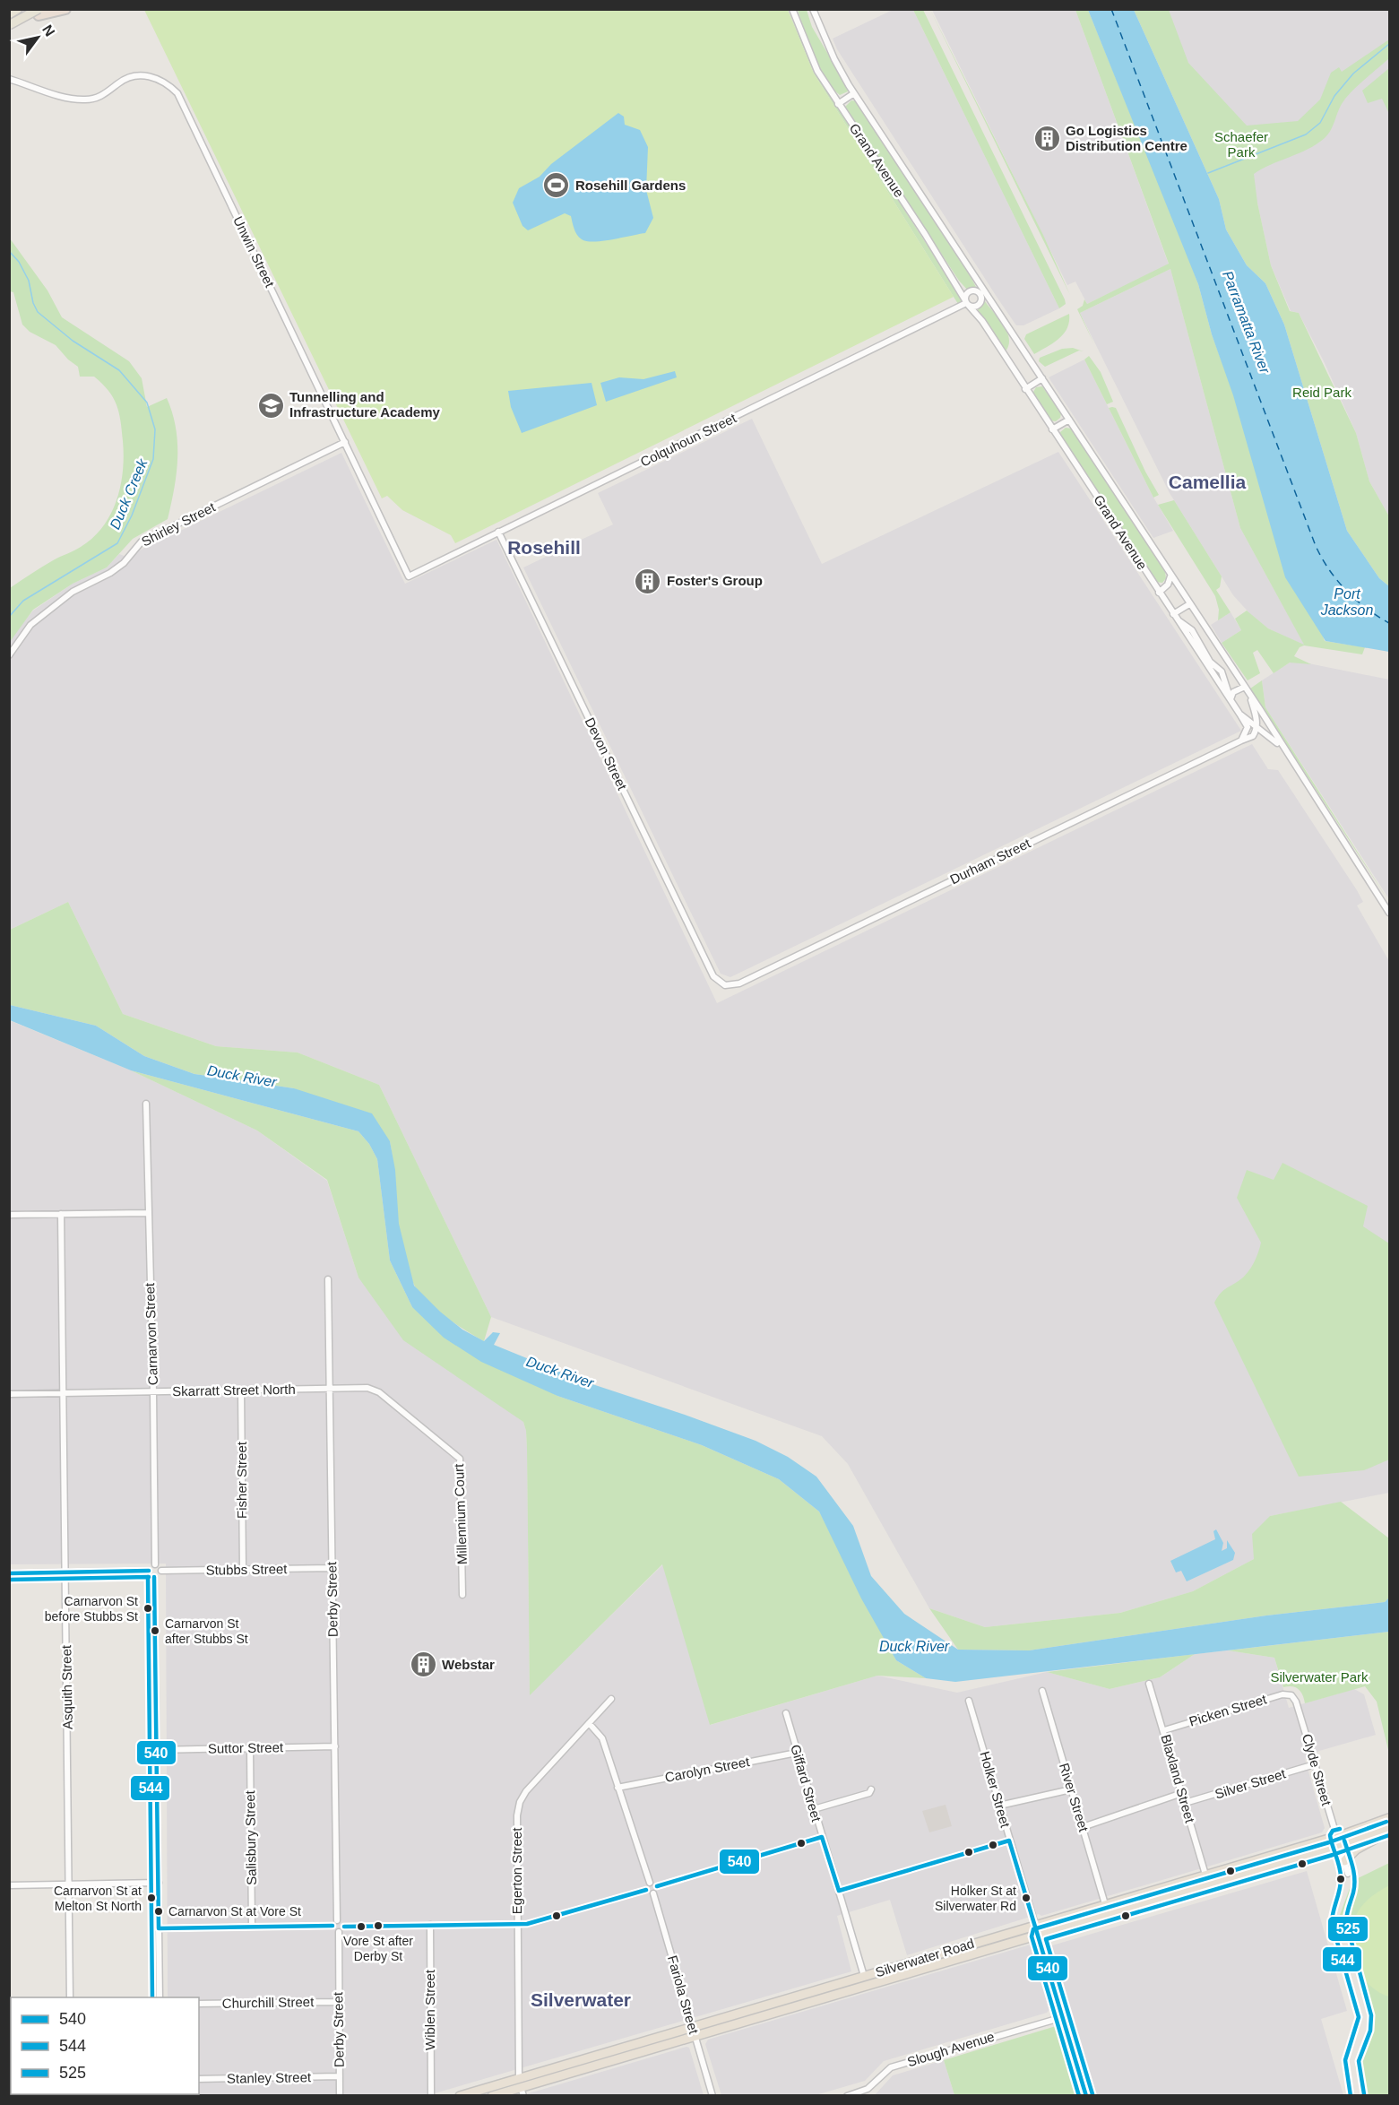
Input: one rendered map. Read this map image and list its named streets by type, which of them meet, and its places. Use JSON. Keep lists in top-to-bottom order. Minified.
{"streets":{"highway":["Silverwater Road"],"main road":["Holker Street"],"street":["Grand Avenue","Unwin Street","Colquhoun Street","Shirley Street","Devon Street","Durham Street","Carnarvon Street","Skarratt Street North","Fisher Street","Millennium Court","Stubbs Street","Derby Street","Asquith Street","Picken Street","Suttor Street","Carolyn Street","Clyde Street","Blaxland Street","Giffard Street","Silver Street","River Street","Salisbury Street","Egerton Street","Fariola Street","Churchill Street","Wiblen Street","Slough Avenue","Stanley Street"]},"crossings":[["Grand Avenue","Colquhoun Street"],["Grand Avenue","Durham Street"],["Unwin Street","Colquhoun Street"],["Unwin Street","Shirley Street"],["Colquhoun Street","Devon Street"],["Devon Street","Durham Street"],["Carnarvon Street","Skarratt Street North"],["Carnarvon Street","Stubbs Street"],["Skarratt Street North","Fisher Street"],["Skarratt Street North","Millennium Court"],["Skarratt Street North","Derby Street"],["Skarratt Street North","Asquith Street"],["Fisher Street","Stubbs Street"],["Millennium Court","Derby Street"],["Stubbs Street","Derby Street"],["Derby Street","Suttor Street"],["Derby Street","Churchill Street"],["Derby Street","Stanley Street"],["Picken Street","Clyde Street"],["Picken Street","Blaxland Street"],["Suttor Street","Salisbury Street"],["Carolyn Street","Giffard Street"],["Clyde Street","Silver Street"],["Clyde Street","Silverwater Road"],["Blaxland Street","Silver Street"],["Blaxland Street","Silverwater Road"],["Giffard Street","Silverwater Road"],["Holker Street","Silverwater Road"],["Holker Street","Slough Avenue"],["River Street","Silverwater Road"],["Egerton Street","Silverwater Road"],["Silverwater Road","Fariola Street"]],"districts":["Camellia","Rosehill","Silverwater"],"water":["Parramatta River","Duck Creek","Port Jackson","Duck River"],"parks":["Schaefer Park","Reid Park","Silverwater Park"],"places":{"building":["Go Logistics Distribution Centre","Foster's Group","Webstar"],"sports":["Rosehill Gardens"],"school or university":["Tunnelling and Infrastructure Academy"],"other":["Carnarvon St before Stubbs St","Carnarvon St after Stubbs St","Carnarvon St at Melton St North","Holker St at Silverwater Rd","Carnarvon St at Vore St","Vore St after Derby St"]},"lines":["transit line 540","transit line 544","transit line 525"],"legend":["540","544","525"],"north":"top right"}
